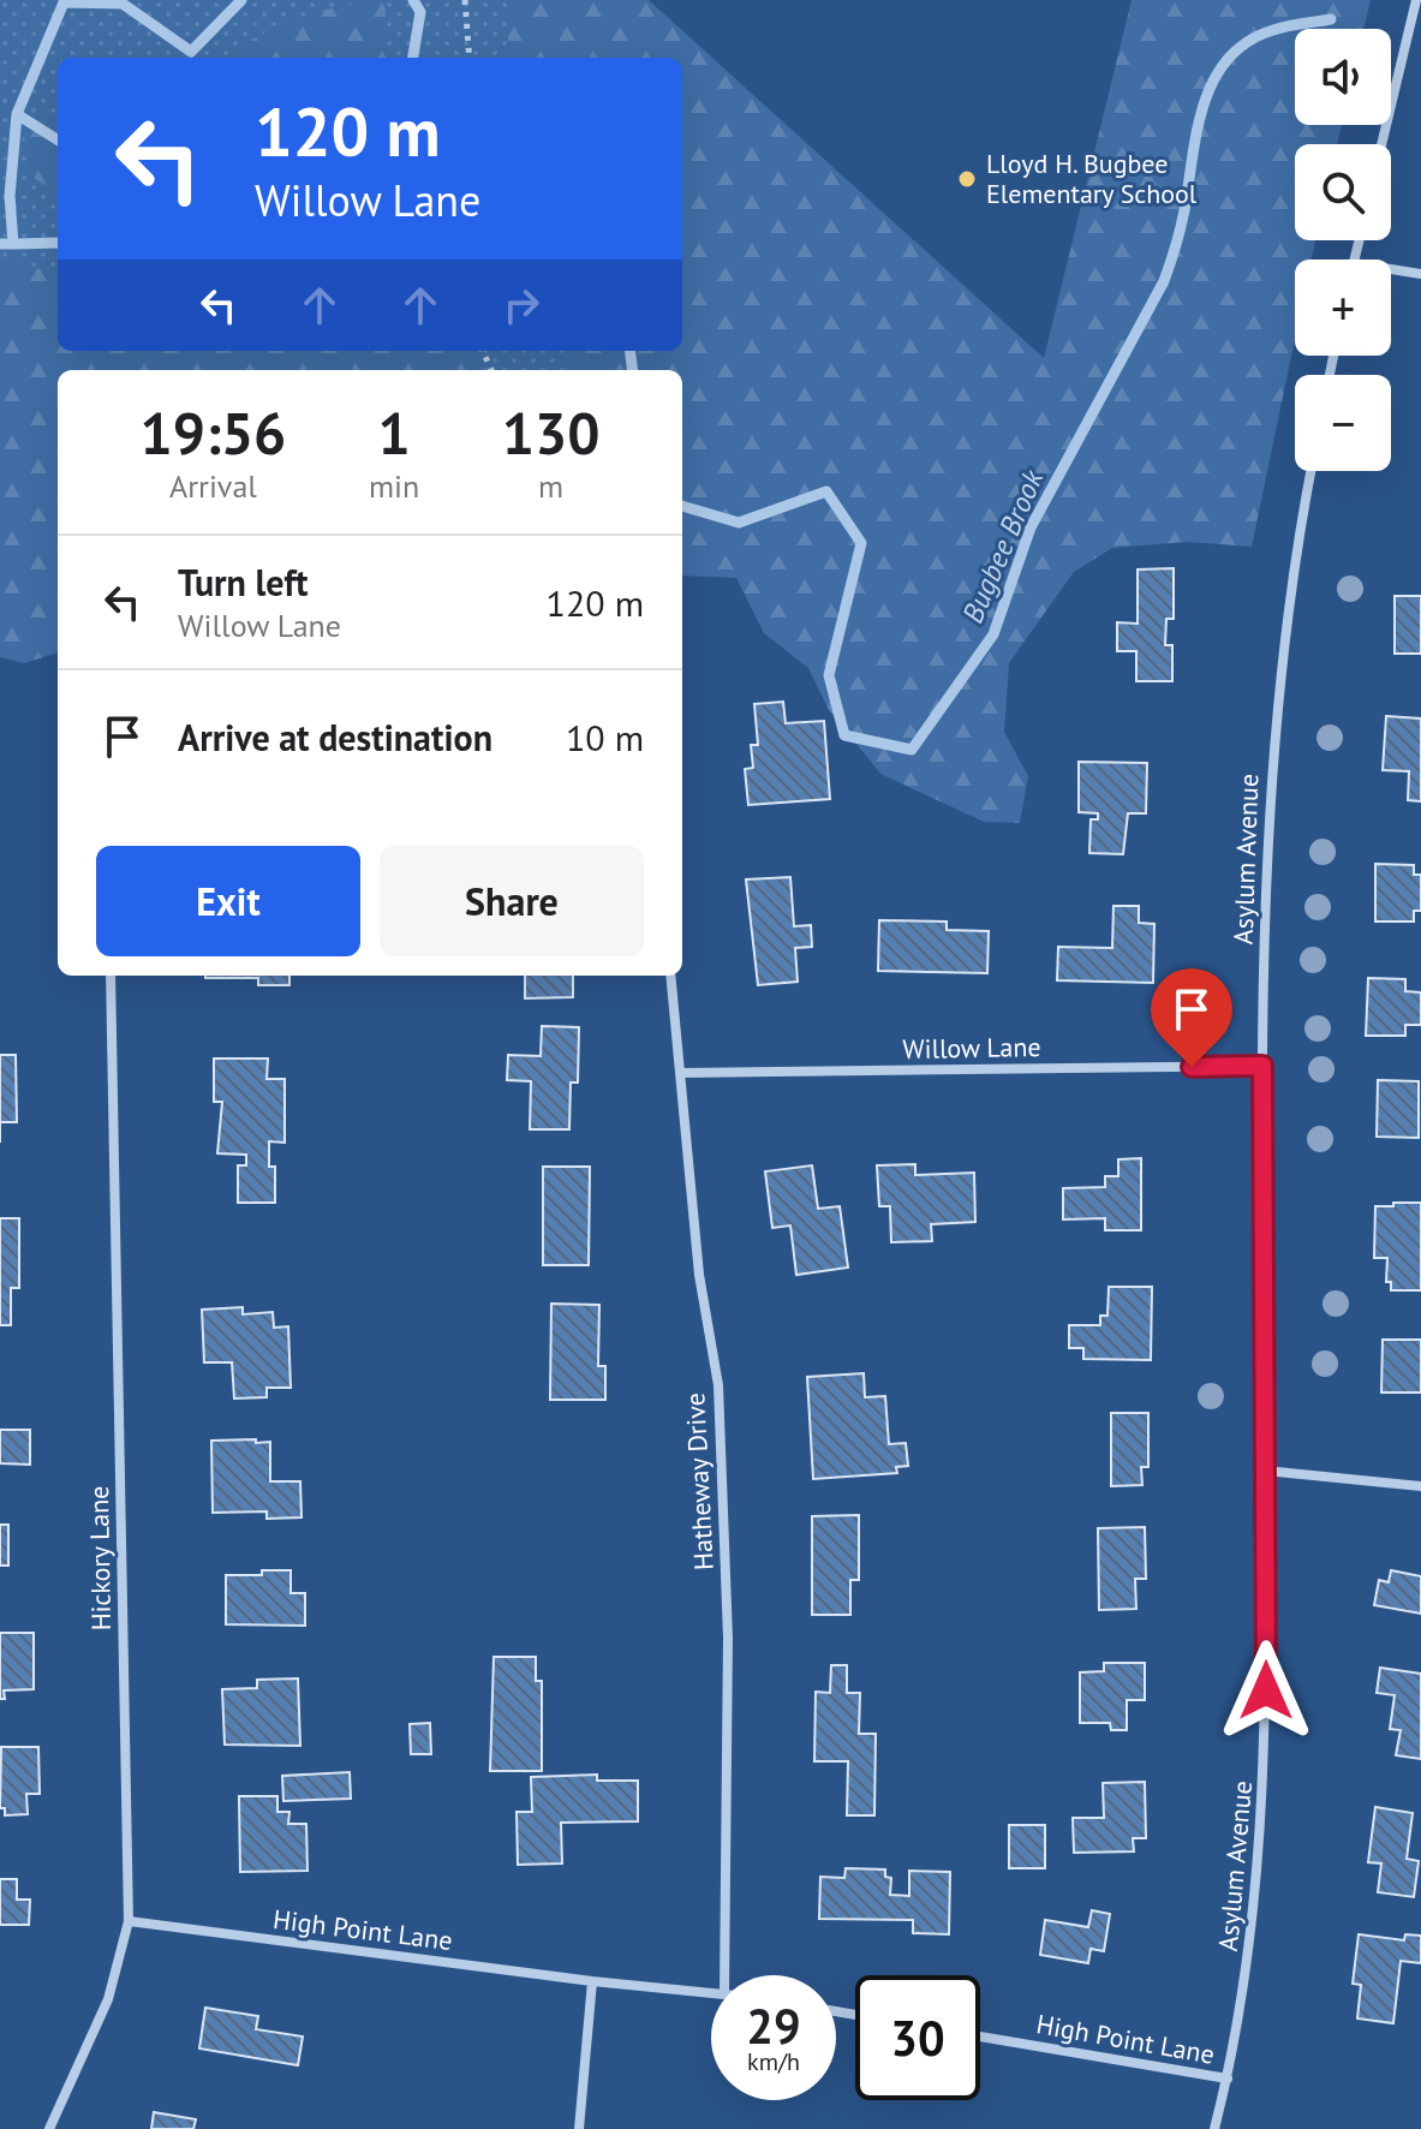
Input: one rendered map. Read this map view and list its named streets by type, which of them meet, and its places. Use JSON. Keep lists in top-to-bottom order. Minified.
{"streets":{"street":["Asylum Avenue","Willow Lane","Hatheway Drive","Hickory Lane","High Point Lane"]},"crossings":[["Asylum Avenue","Willow Lane"],["Asylum Avenue","High Point Lane"],["Willow Lane","Hatheway Drive"],["Hickory Lane","High Point Lane"]],"water":["Bugbee Brook"],"places":["Lloyd H. Bugbee Elementary School"],"page":{"map_buttons":["+","−"],"turn":["120 m","Willow Lane"],"eta":["19:56","Arrival","1","min","130","m"],"list":[{"name":"Turn left","note":"Willow Lane","value":"120 m"},{"name":"Arrive at destination","value":"10 m"}],"buttons":["Exit","Share"],"speed":"29 km/h","limit":"30"}}
